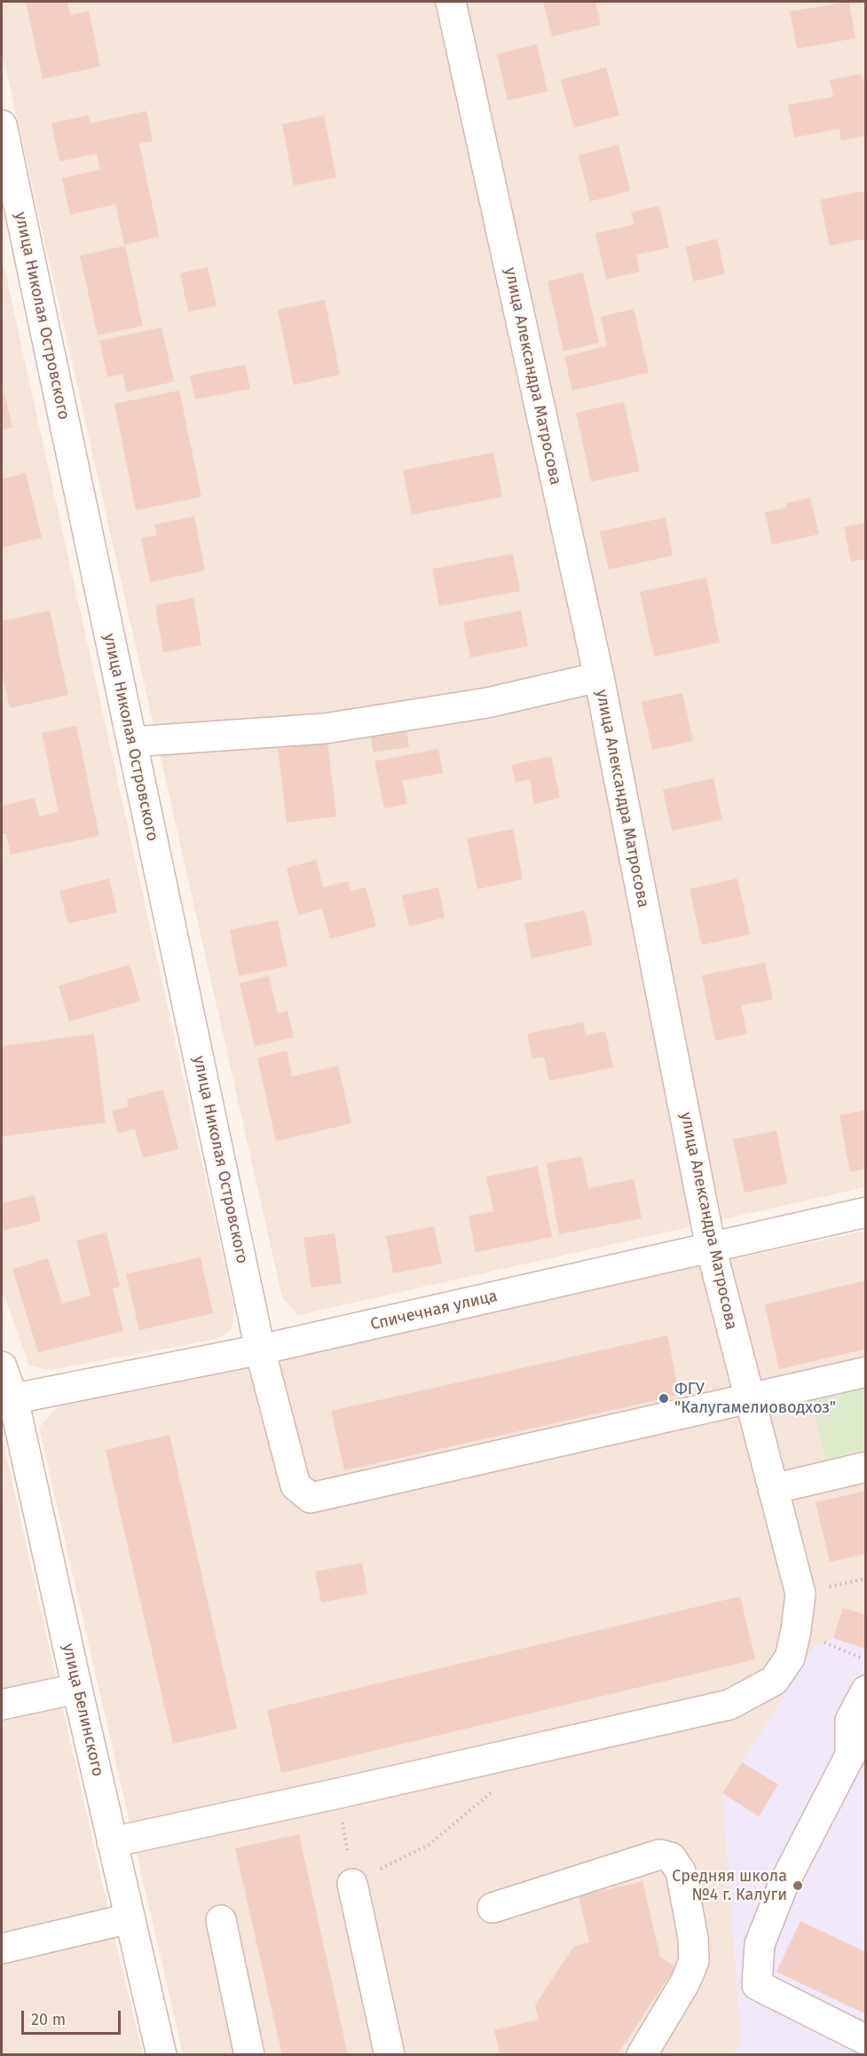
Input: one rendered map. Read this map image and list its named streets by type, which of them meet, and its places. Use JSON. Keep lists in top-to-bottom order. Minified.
{"streets":{"street":["улица Николая Островского","улица Александра Матросова","Спичечная улица","улица Белинского"]},"crossings":[["улица Николая Островского","улица Александра Матросова"],["улица Николая Островского","Спичечная улица"],["улица Александра Матросова","Спичечная улица"],["Спичечная улица","улица Белинского"]],"places":["ФГУ \"Калугамелиоводхоз\"","Средняя школа №4 г. Калуги"],"scale_bar":"20 m"}
